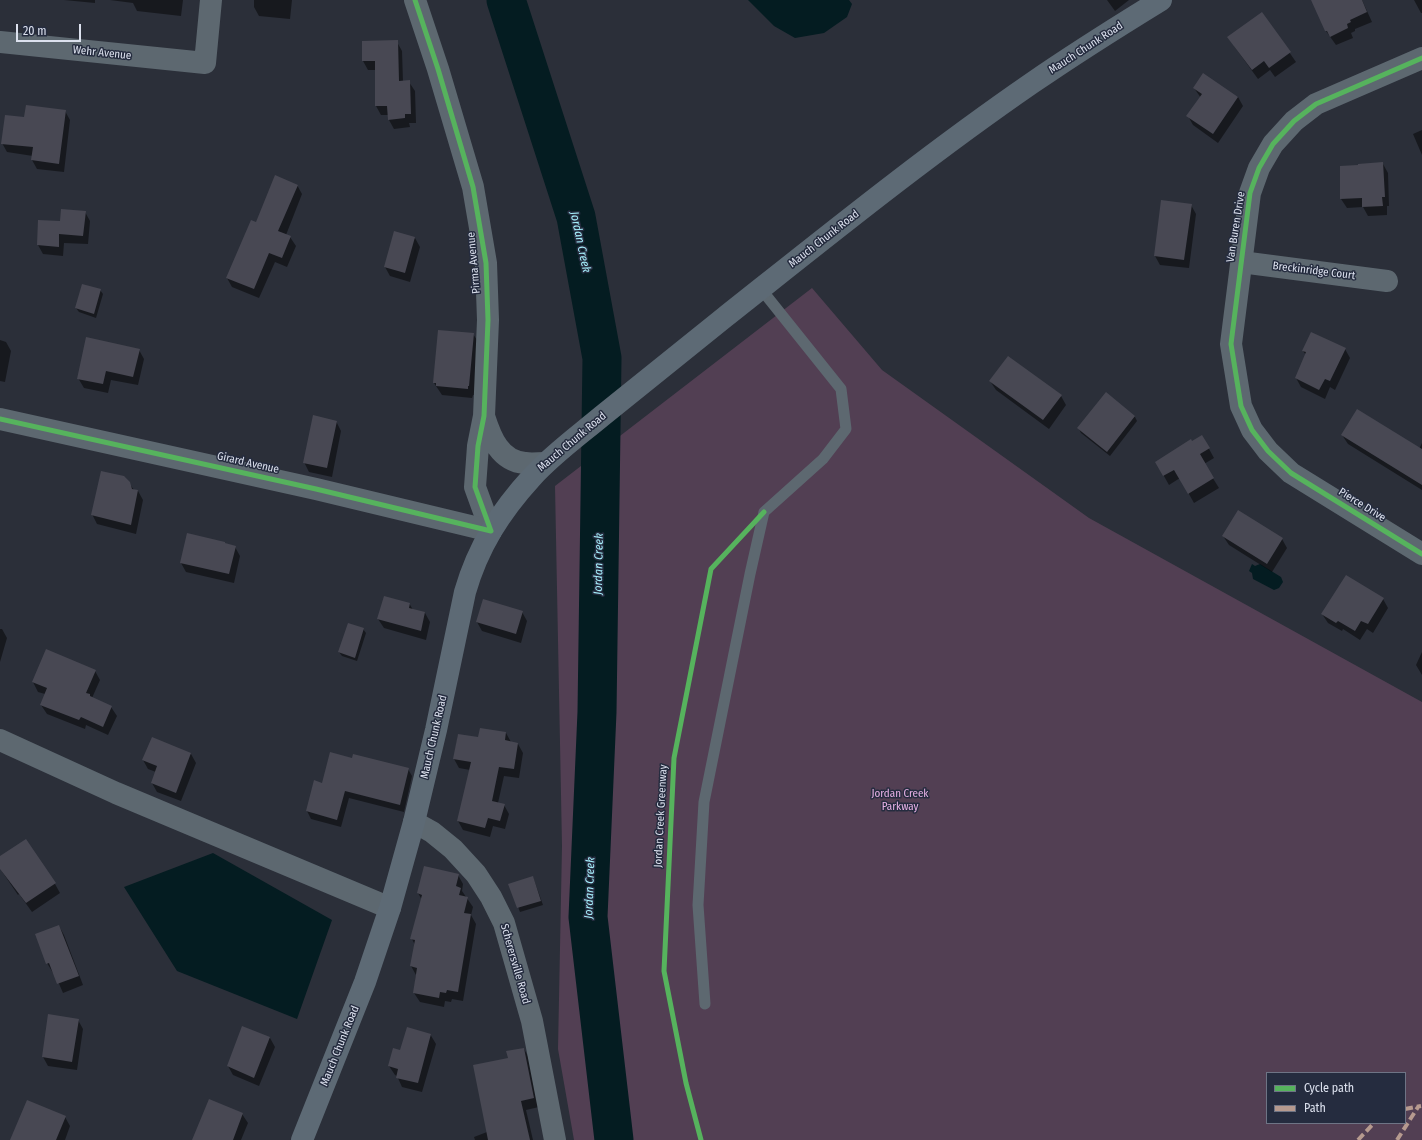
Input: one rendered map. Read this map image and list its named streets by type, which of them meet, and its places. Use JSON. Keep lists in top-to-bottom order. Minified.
{"streets":{"main road":["Mauch Chunk Road"],"street":["Wehr Avenue","Van Buren Drive","Pirma Avenue","Breckinridge Court","Girard Avenue","Pierce Drive","Scherersville Road"],"cycle path":["Jordan Creek Greenway"]},"crossings":[["Mauch Chunk Road","Pirma Avenue"],["Mauch Chunk Road","Girard Avenue"],["Mauch Chunk Road","Scherersville Road"],["Van Buren Drive","Breckinridge Court"],["Van Buren Drive","Pierce Drive"],["Pirma Avenue","Girard Avenue"]],"water":["Jordan Creek"],"parks":["Jordan Creek Parkway"],"legend":["Cycle path","Path"],"scale_bar":"20 m"}
